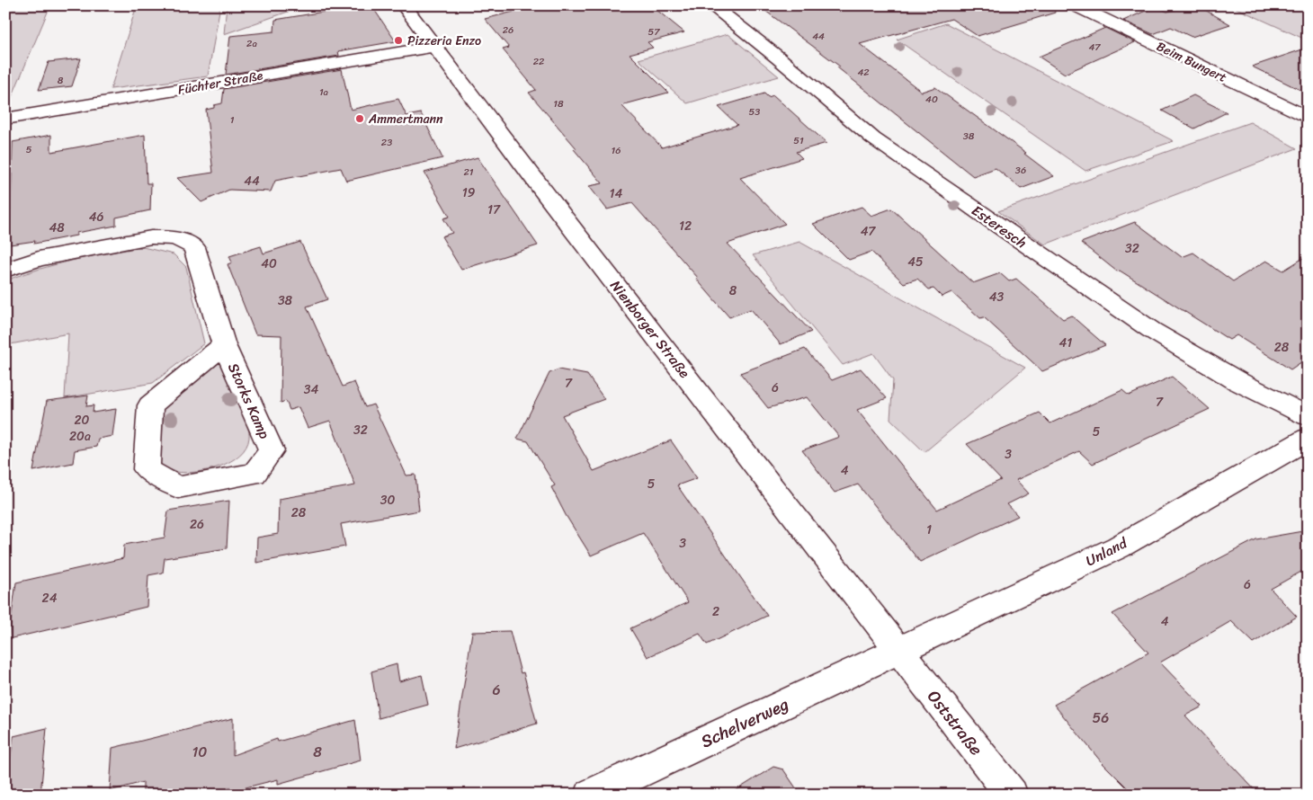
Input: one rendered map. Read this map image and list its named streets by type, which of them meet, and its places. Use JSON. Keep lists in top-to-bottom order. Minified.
{"streets":{"street":["Beim Bungert","Füchter Straße","Esteresch","Nienborger Straße","Storks Kamp","Unland","Schelverweg","Oststraße"]},"crossings":[["Füchter Straße","Nienborger Straße"],["Nienborger Straße","Unland"],["Nienborger Straße","Schelverweg"],["Nienborger Straße","Oststraße"],["Unland","Schelverweg"],["Unland","Oststraße"],["Schelverweg","Oststraße"]],"places":["Pizzeria Enzo","Ammertmann"],"house_numbers":["26","57","44","2a","47","22","42","8","1a","40","18","53","1","38","51","23","5","16","36","21","44","19","14","17","46","12","48","47","32","45","40","8","43","38","41","28","7","6","34","7","20","32","5","20a","3","4","5","30","28","26","1","3","6","24","2","4","6","56","10","8"]}
